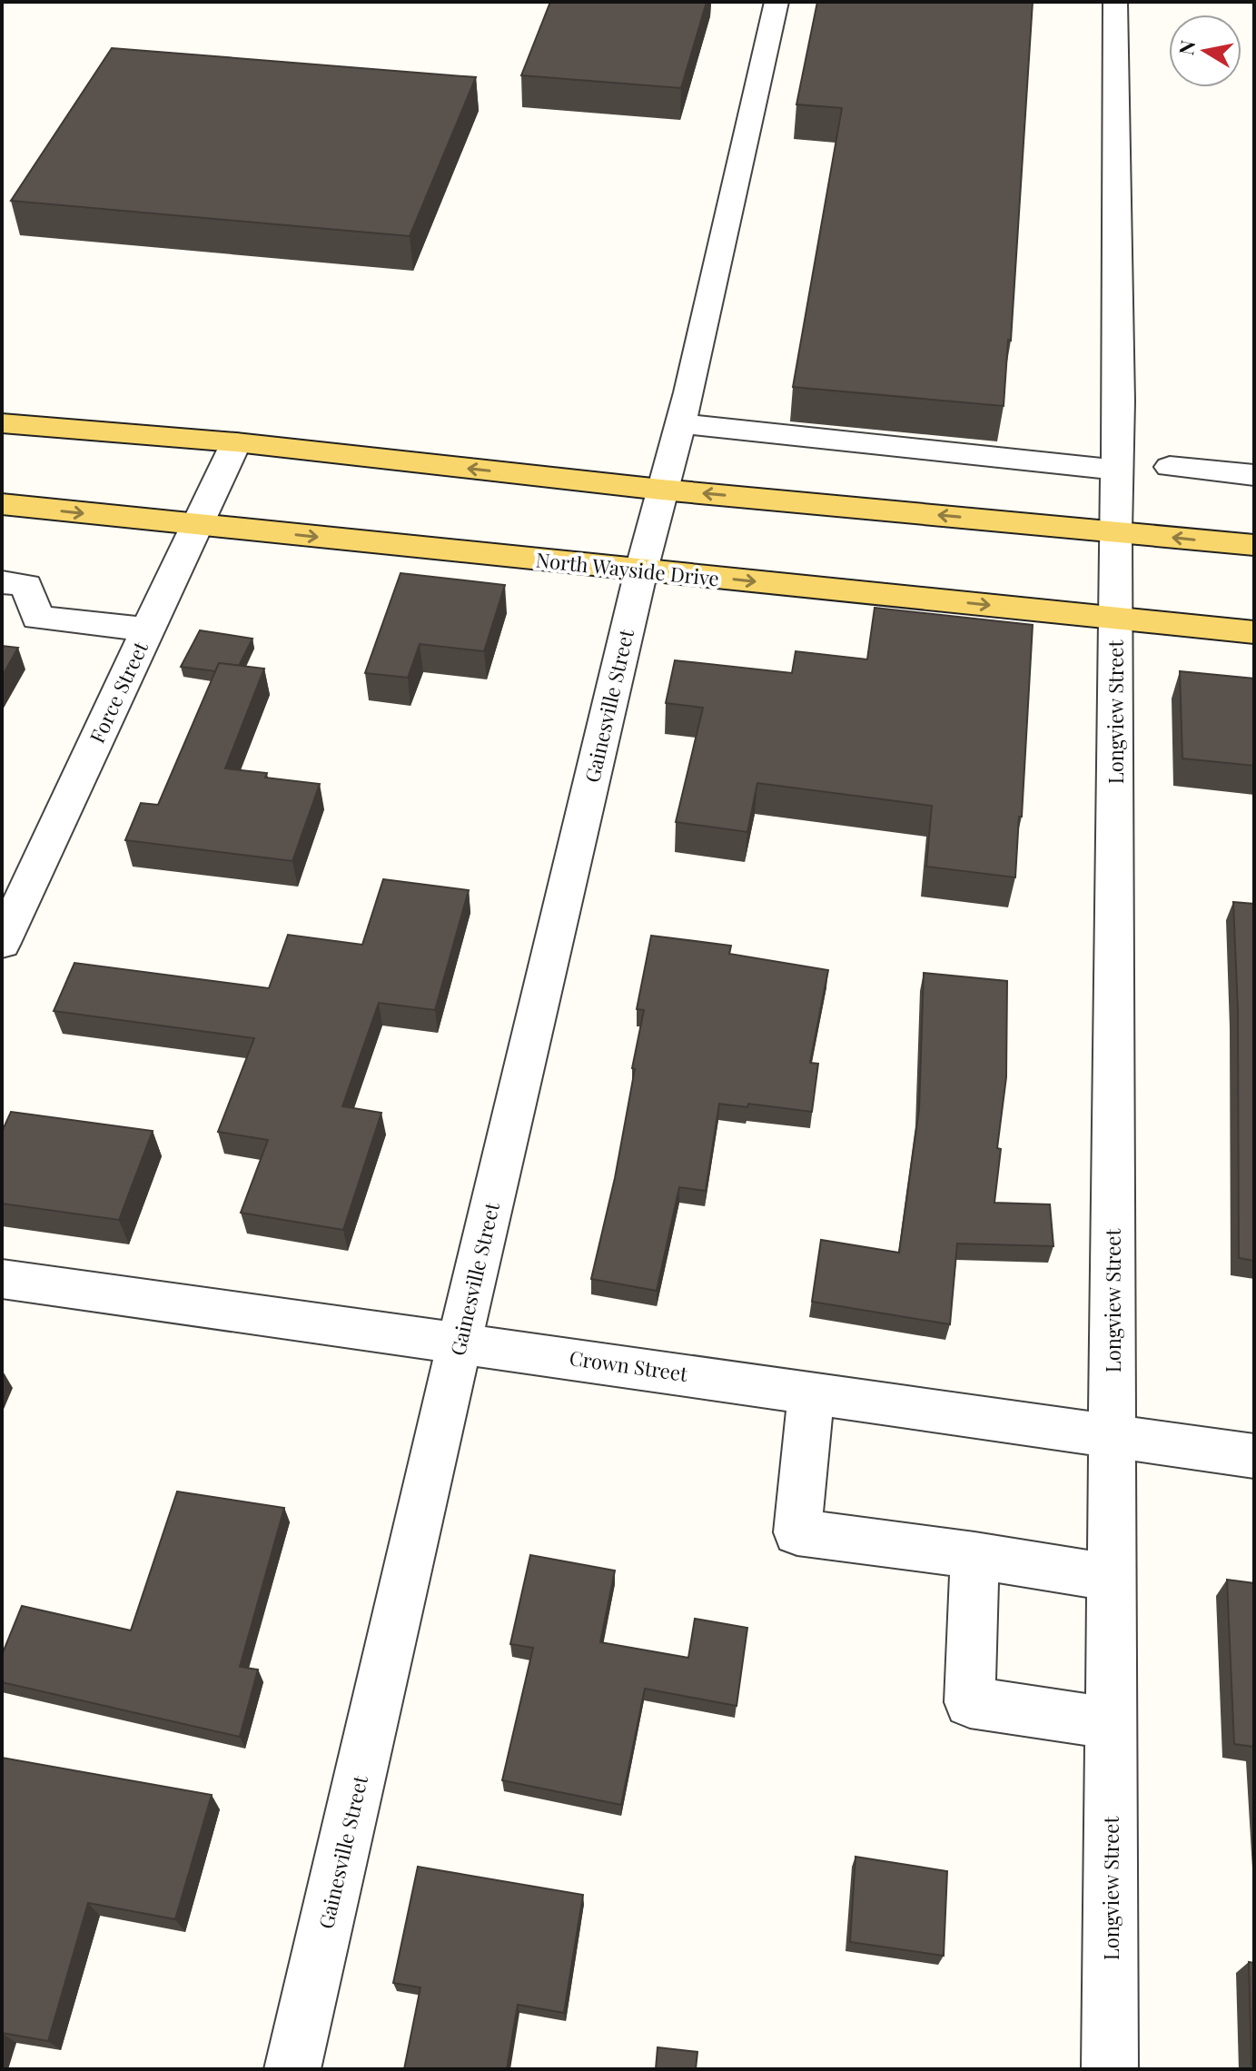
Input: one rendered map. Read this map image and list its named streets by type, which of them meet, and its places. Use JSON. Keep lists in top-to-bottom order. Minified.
{"streets":{"main road":["North Wayside Drive"],"street":["Force Street","Gainesville Street","Longview Street","Crown Street"]},"crossings":[["North Wayside Drive","Force Street"],["North Wayside Drive","Gainesville Street"],["North Wayside Drive","Longview Street"],["Gainesville Street","Crown Street"],["Longview Street","Crown Street"]],"north":"left"}
